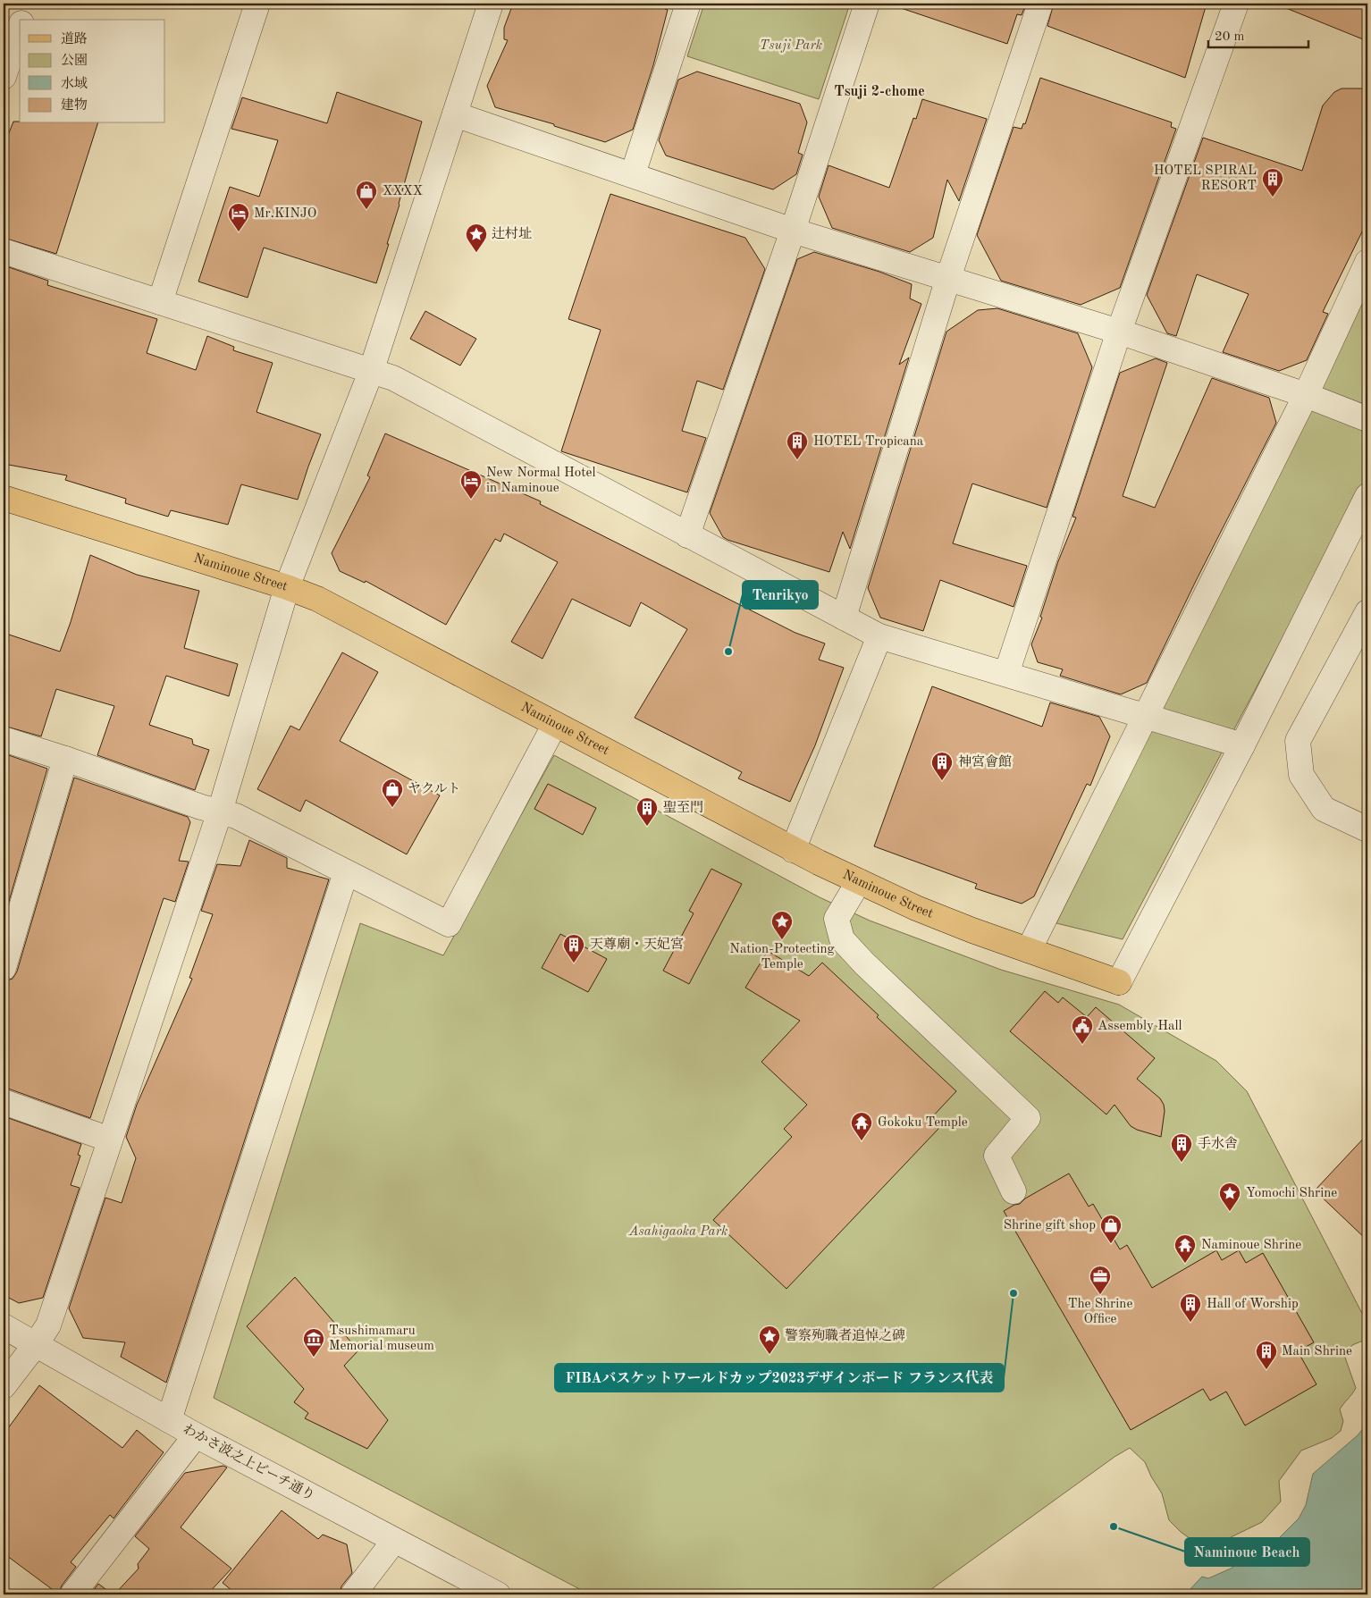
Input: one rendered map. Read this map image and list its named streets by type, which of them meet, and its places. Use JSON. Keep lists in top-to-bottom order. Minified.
{"streets":{"main road":["Naminoue Street"],"street":["わかさ波之上ビーチ通り"]},"districts":["Tsuji 2-chome"],"parks":["Tsuji Park","Asahigaoka Park"],"places":{"building":["HOTEL SPIRAL RESORT","HOTEL Tropicana","神宮會館","聖至門","天尊廟・天妃宮","手水舎","Hall of Worship","Main Shrine"],"shop":["XXXX","ヤクルト","Shrine gift shop"],"hotel":["Mr.KINJO","New Normal Hotel in Naminoue"],"place":["辻村址","Nation-Protecting Temple","Yomochi Shrine","警察殉職者追悼之碑"],"other":["Tenrikyo","FIBAバスケットワールドカップ2023デザインボード フランス代表","Naminoue Beach"],"public building":["Assembly Hall"],"temple":["Gokoku Temple","Naminoue Shrine"],"office":["The Shrine Office"],"museum":["Tsushimamaru Memorial museum"]},"legend":["道路","公園","水域","建物"],"scale_bar":"20 m"}
